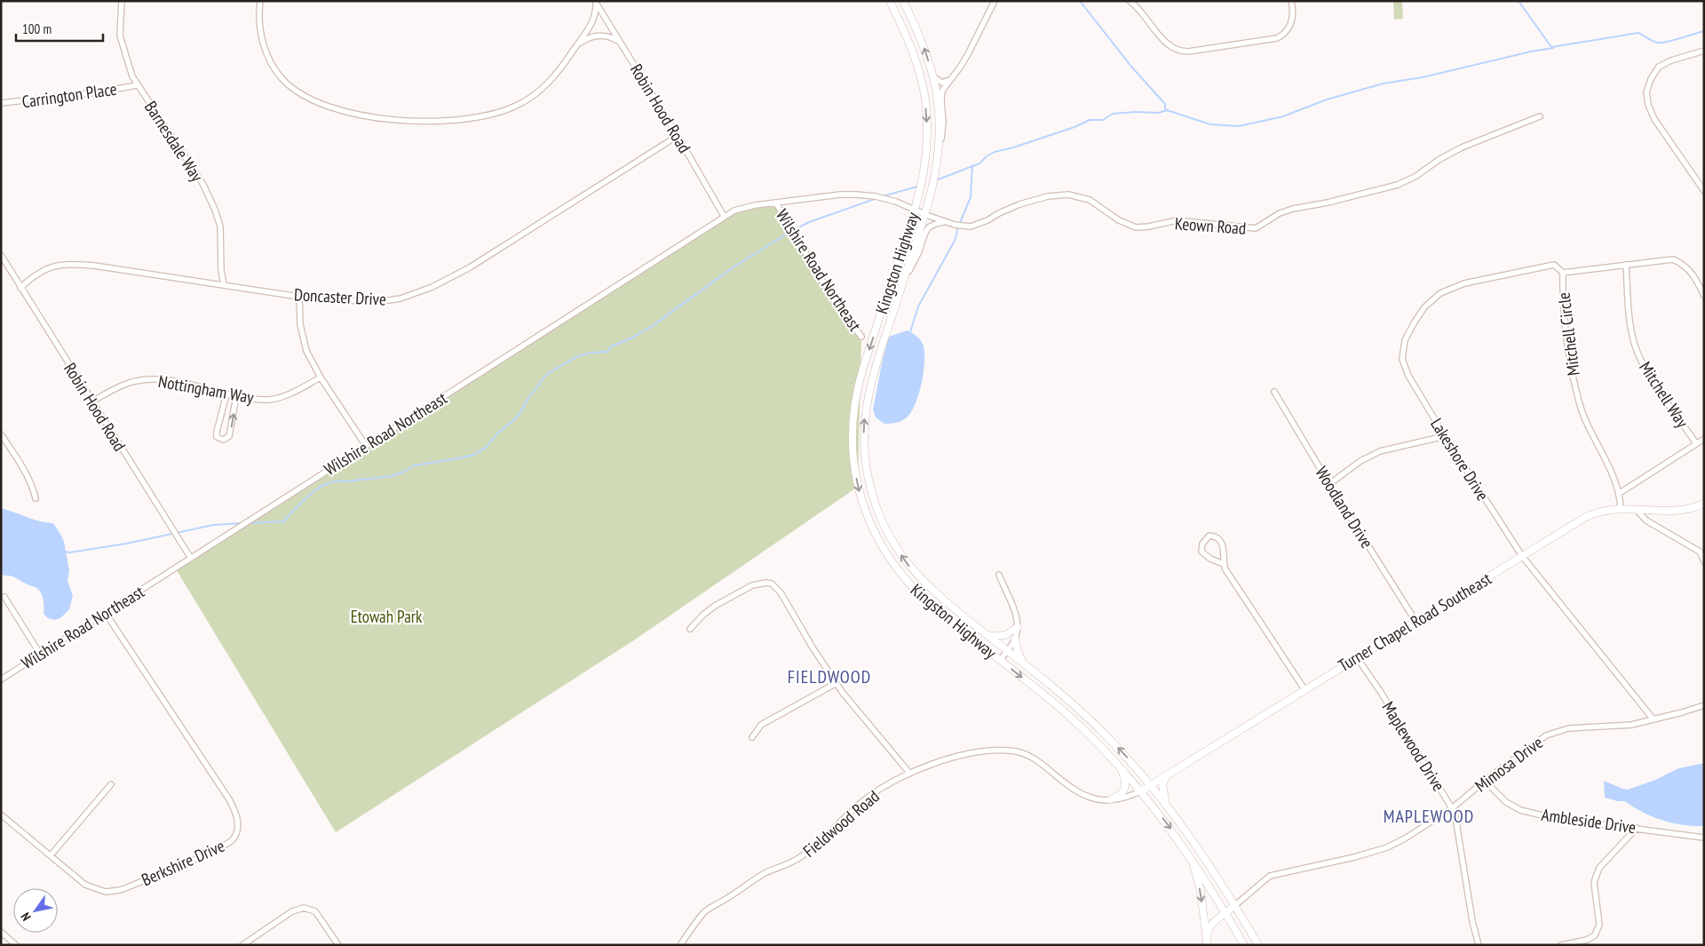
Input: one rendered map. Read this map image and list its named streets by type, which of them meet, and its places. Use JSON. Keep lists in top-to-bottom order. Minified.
{"streets":{"main road":["Kingston Highway","Turner Chapel Road Southeast"],"street":["Carrington Place","Robin Hood Road","Barnesdale Way","Keown Road","Wilshire Road Northeast","Doncaster Drive","Mitchell Circle","Nottingham Way","Mitchell Way","Lakeshore Drive","Woodland Drive","Maplewood Drive","Mimosa Drive","Ambleside Drive","Fieldwood Road","Berkshire Drive"]},"crossings":[["Carrington Place","Barnesdale Way"],["Robin Hood Road","Wilshire Road Northeast"],["Robin Hood Road","Doncaster Drive"],["Robin Hood Road","Nottingham Way"],["Barnesdale Way","Doncaster Drive"],["Keown Road","Kingston Highway"],["Keown Road","Wilshire Road Northeast"],["Kingston Highway","Wilshire Road Northeast"],["Kingston Highway","Turner Chapel Road Southeast"],["Kingston Highway","Fieldwood Road"],["Wilshire Road Northeast","Berkshire Drive"],["Mitchell Circle","Mitchell Way"],["Mitchell Circle","Lakeshore Drive"],["Mitchell Circle","Turner Chapel Road Southeast"],["Lakeshore Drive","Turner Chapel Road Southeast"],["Lakeshore Drive","Mimosa Drive"],["Woodland Drive","Turner Chapel Road Southeast"],["Turner Chapel Road Southeast","Maplewood Drive"],["Turner Chapel Road Southeast","Fieldwood Road"],["Maplewood Drive","Mimosa Drive"],["Mimosa Drive","Ambleside Drive"]],"districts":["FIELDWOOD","MAPLEWOOD"],"parks":["Etowah Park"],"scale_bar":"100 m","north":"bottom left"}
